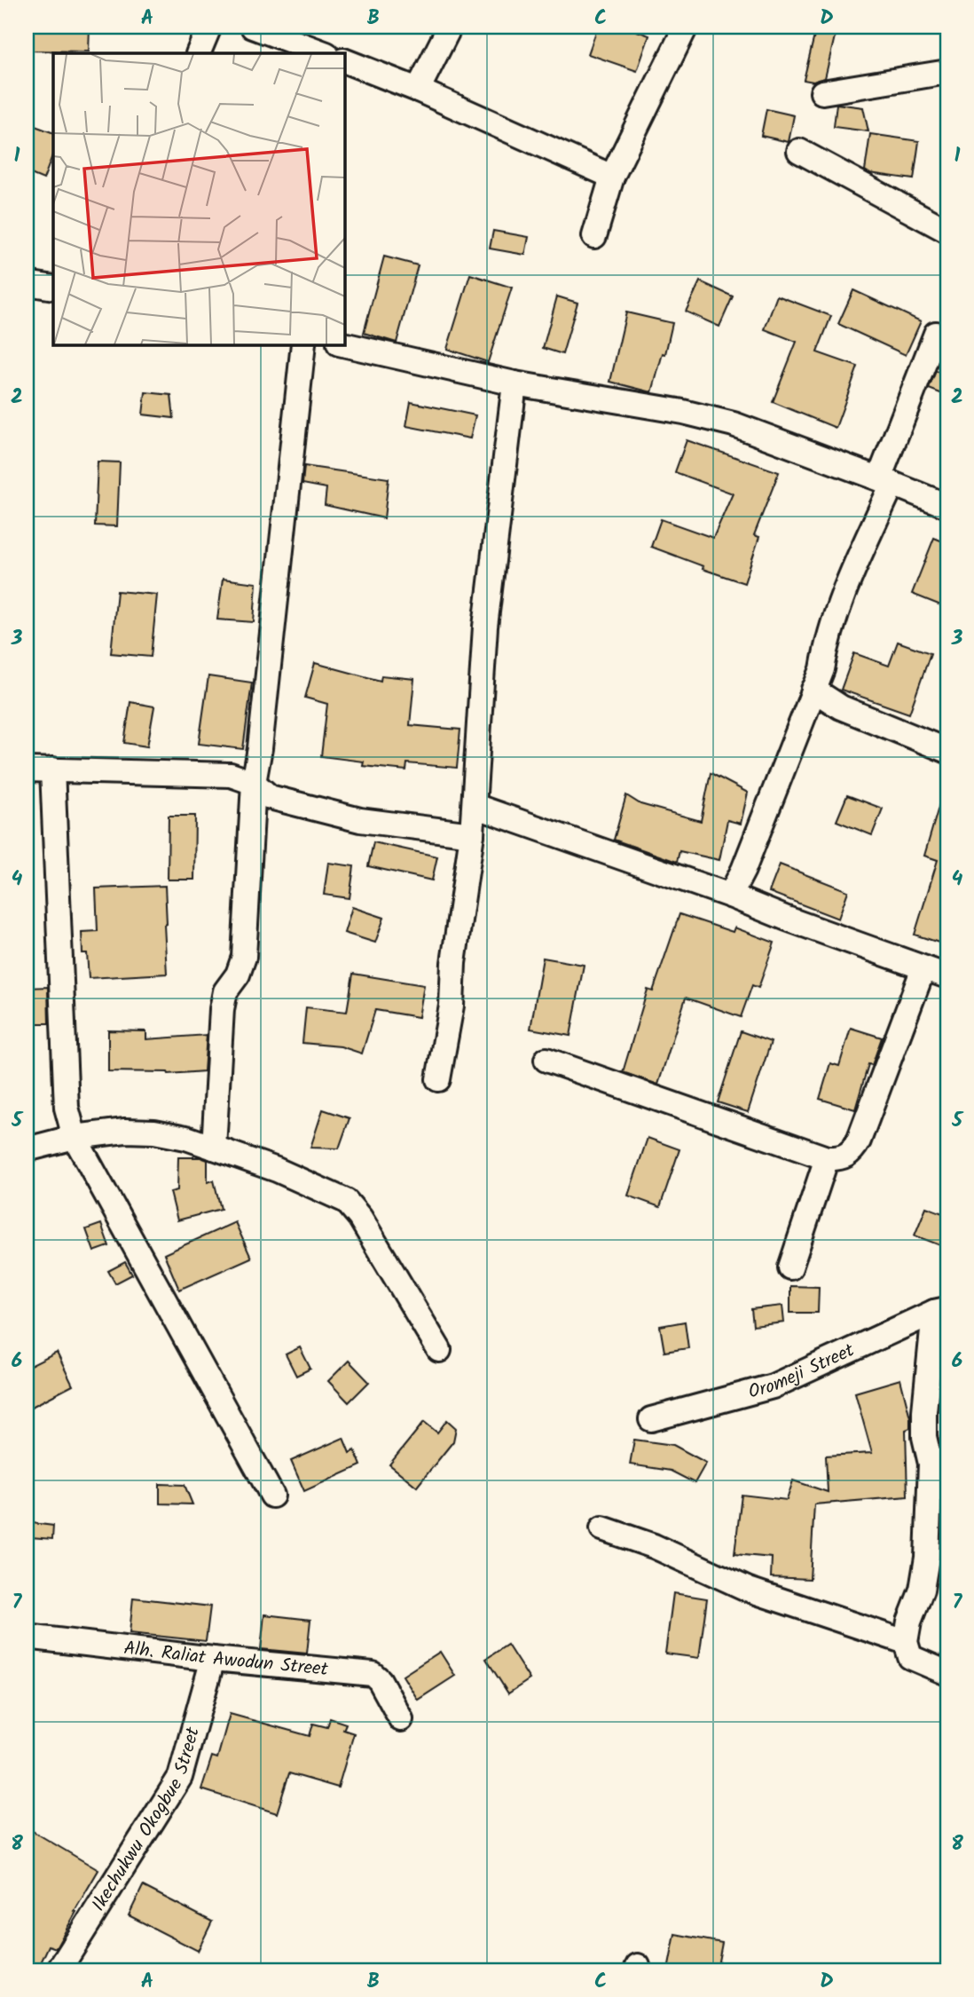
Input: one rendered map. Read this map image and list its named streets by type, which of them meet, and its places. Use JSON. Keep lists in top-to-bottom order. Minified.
{"streets":{"street":["Oromeji Street","Alh. Raliat Awodun Street","Ikechukwu Okogbue Street"]},"crossings":[["Alh. Raliat Awodun Street","Ikechukwu Okogbue Street"]],"grid":{"columns":["A","B","C","D"],"rows":["1","2","3","4","5","6","7","8"]}}
